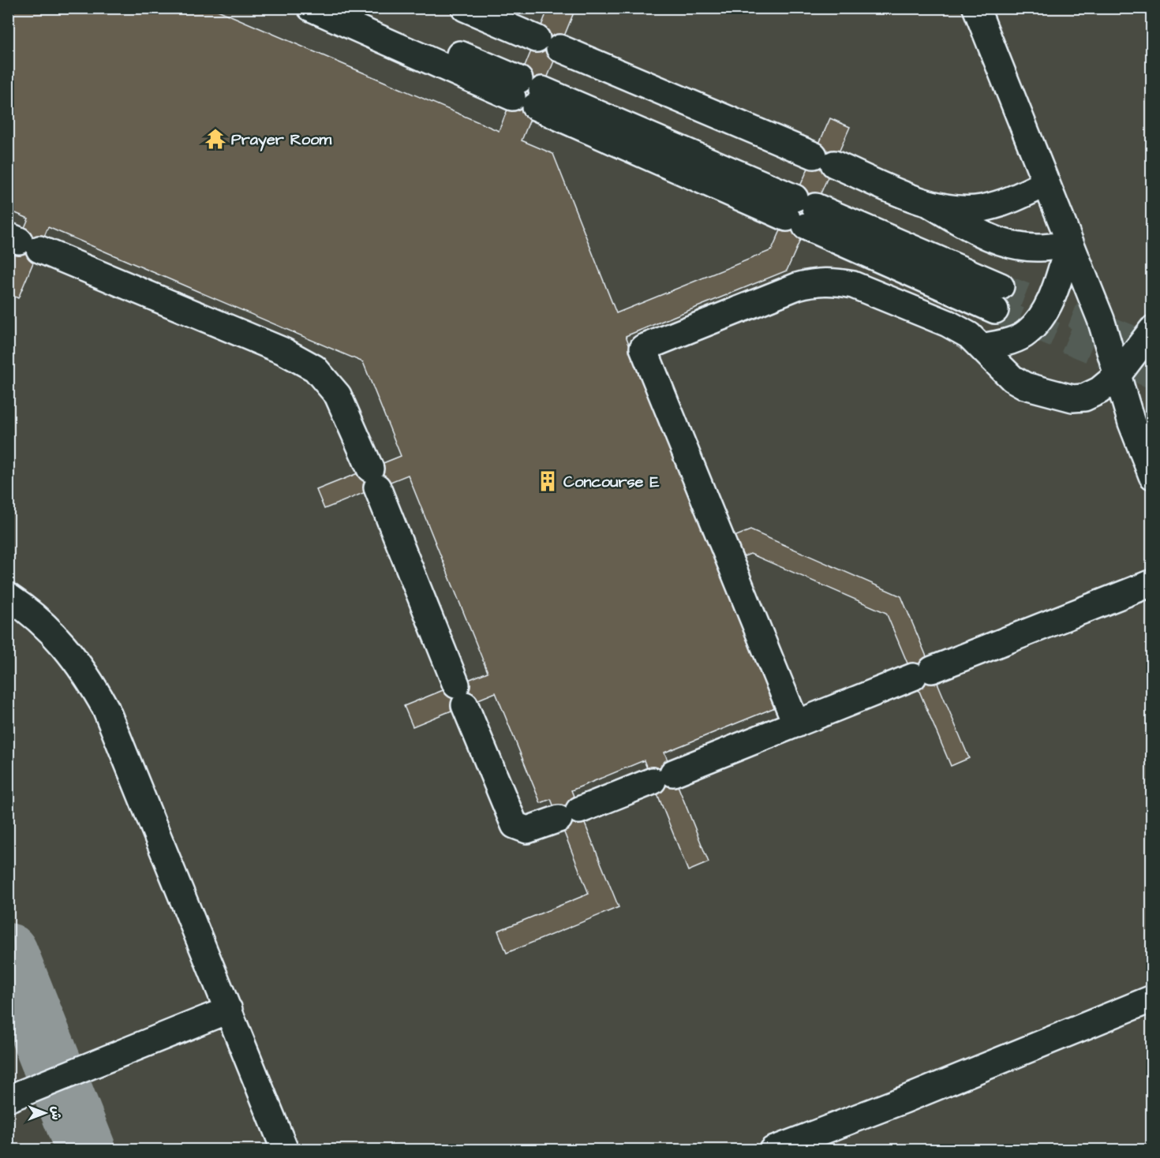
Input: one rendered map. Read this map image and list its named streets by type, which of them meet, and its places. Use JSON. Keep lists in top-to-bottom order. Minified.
{"places":{"temple":["Prayer Room"],"building":["Concourse E"]},"north":"right"}
